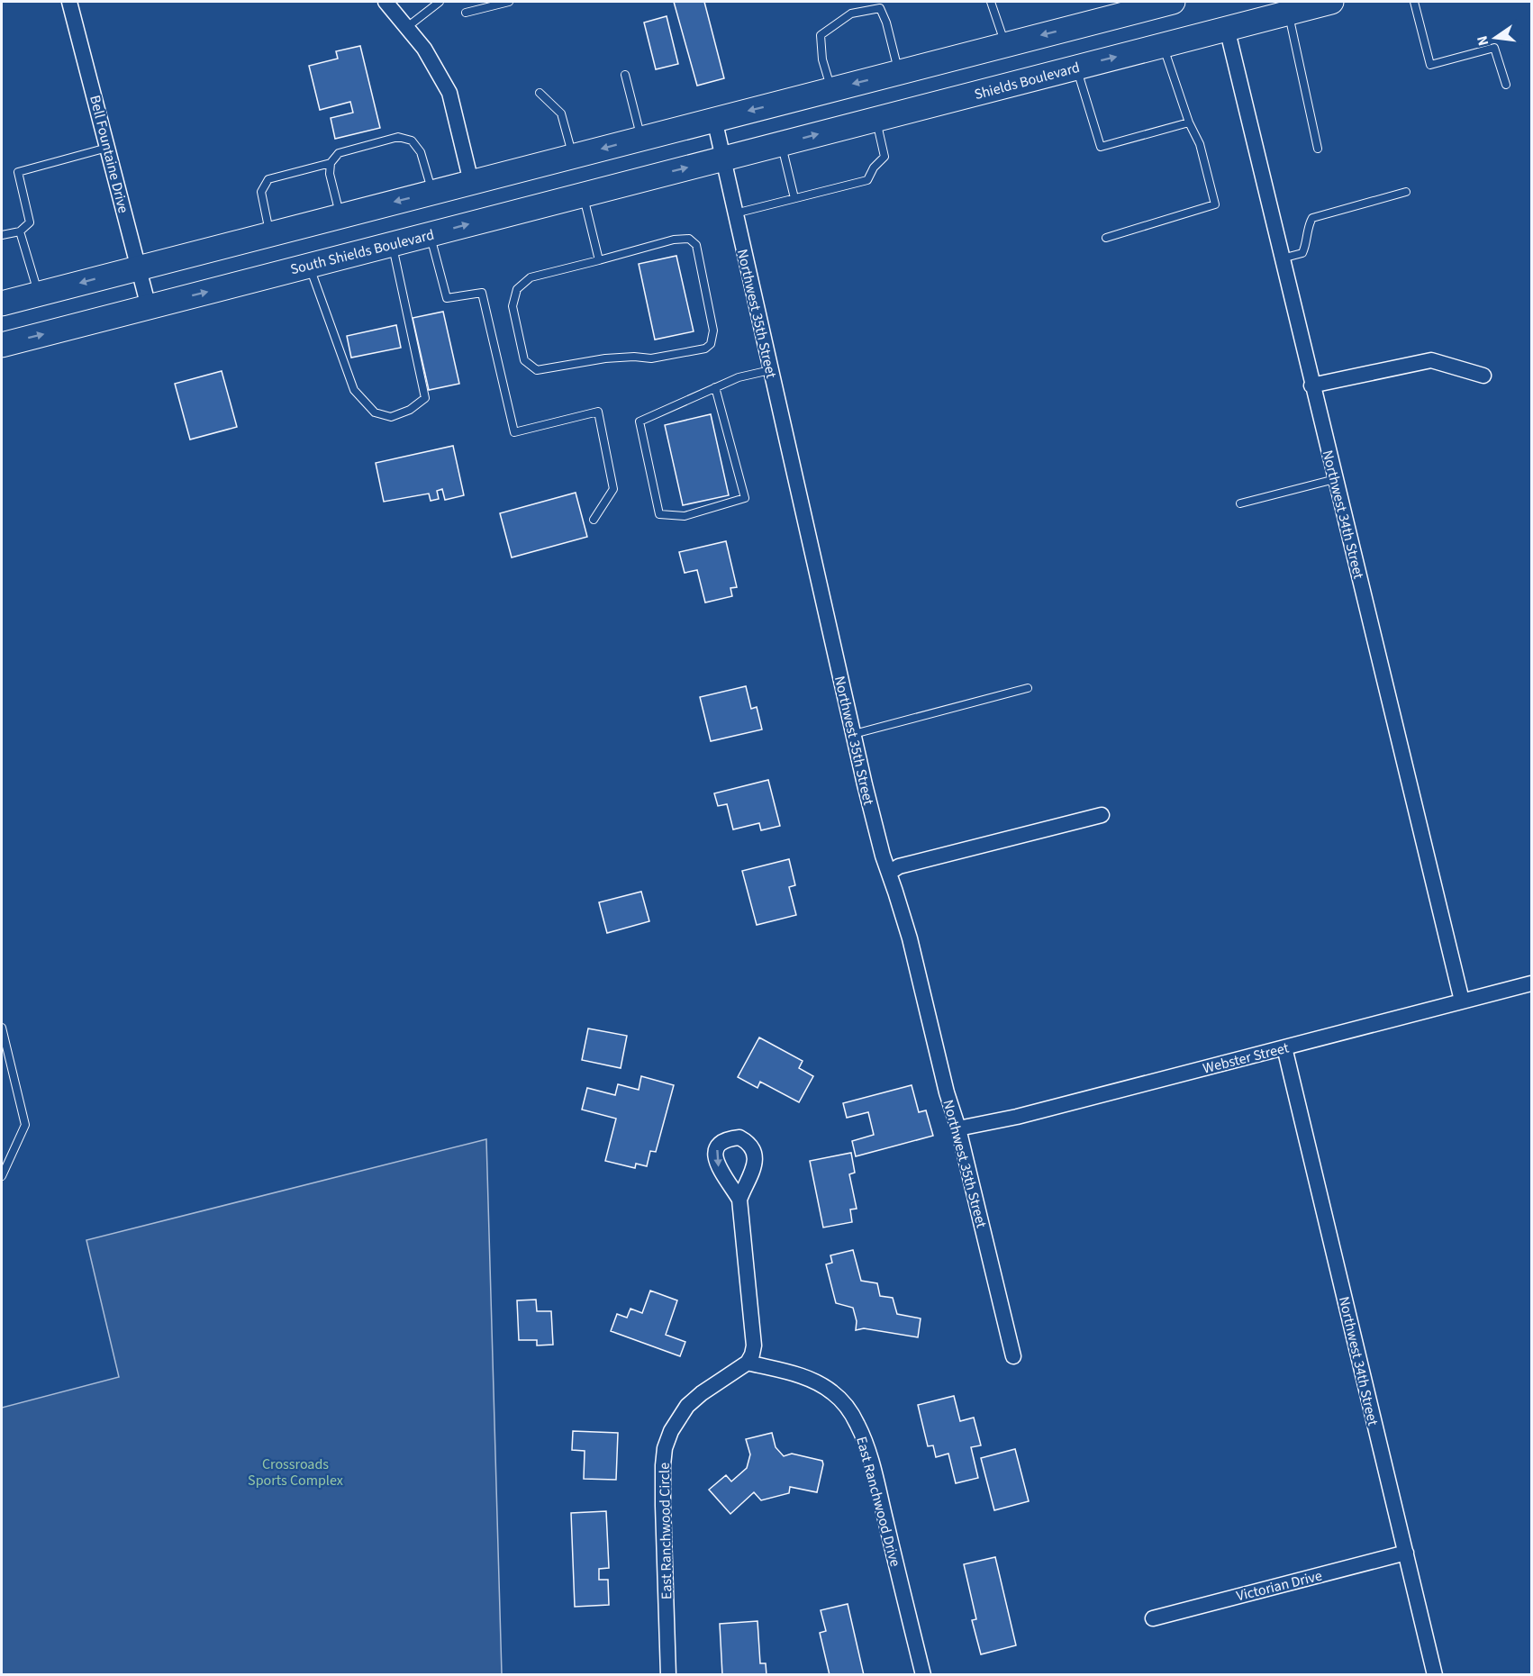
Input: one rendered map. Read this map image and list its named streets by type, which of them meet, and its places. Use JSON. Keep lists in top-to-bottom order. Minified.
{"streets":{"main road":["Shields Boulevard","South Shields Boulevard"],"street":["Bell Fountaine Drive","Northwest 35th Street","Northwest 34th Street","Webster Street","East Ranchwood Drive","East Ranchwood Circle","Victorian Drive"]},"crossings":[["Shields Boulevard","South Shields Boulevard"],["Shields Boulevard","Northwest 35th Street"],["Shields Boulevard","Northwest 34th Street"],["Bell Fountaine Drive","South Shields Boulevard"],["South Shields Boulevard","Northwest 35th Street"],["Northwest 35th Street","Webster Street"],["Northwest 34th Street","Webster Street"],["Northwest 34th Street","Victorian Drive"],["East Ranchwood Drive","East Ranchwood Circle"]],"parks":["Crossroads Sports Complex"],"north":"left"}
